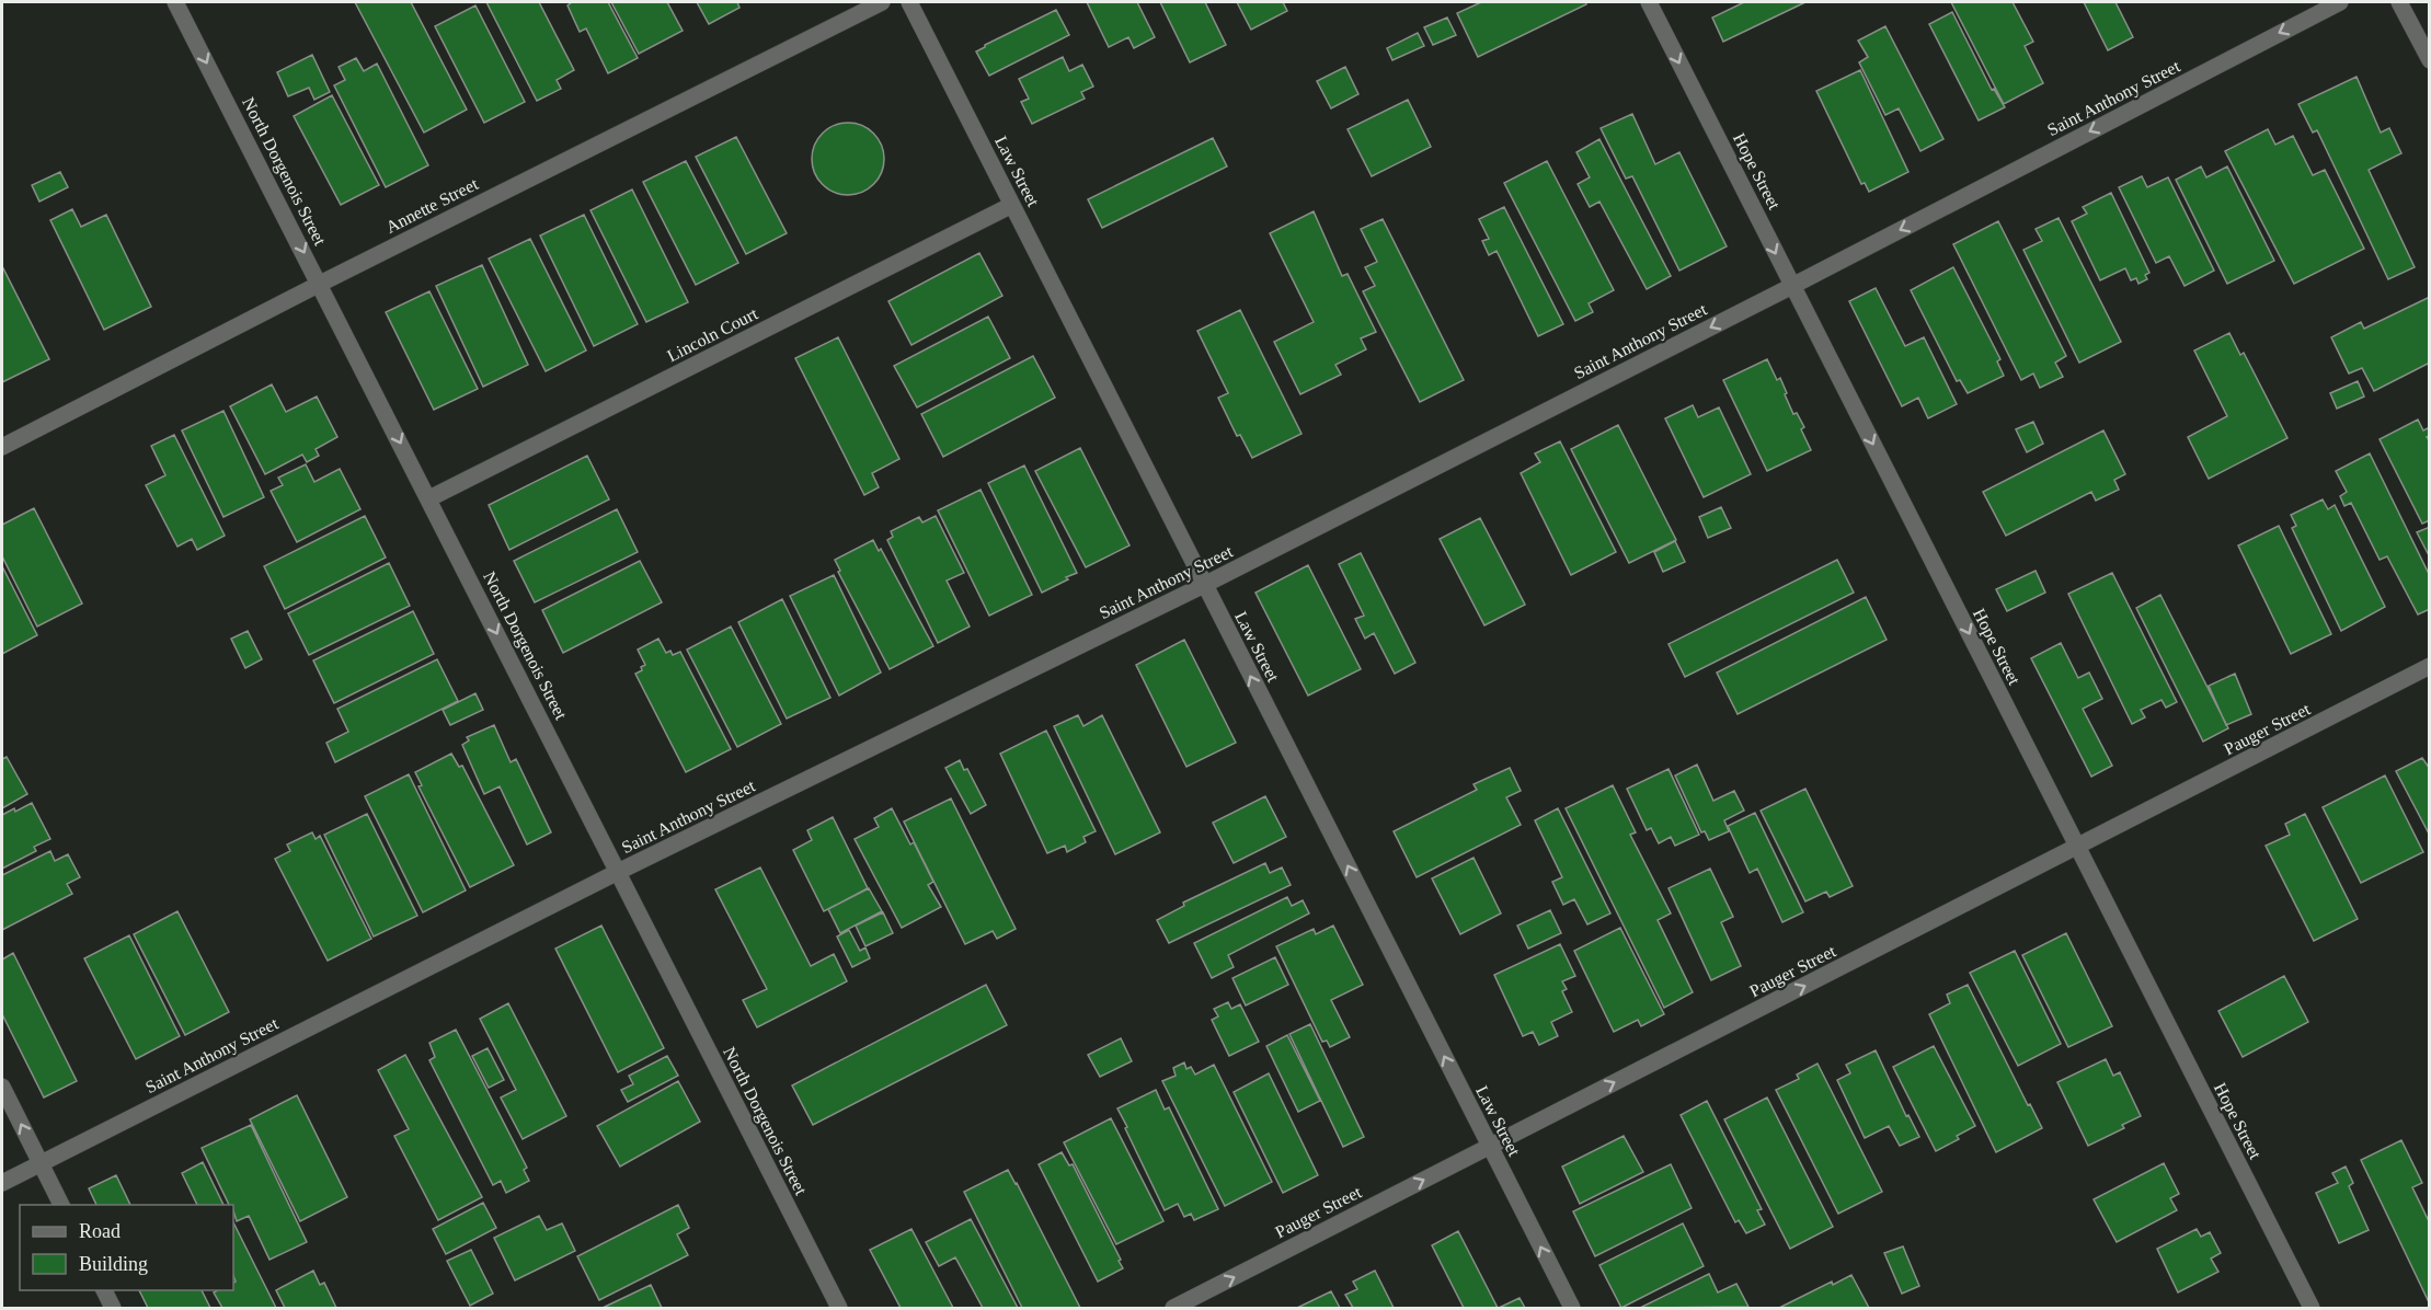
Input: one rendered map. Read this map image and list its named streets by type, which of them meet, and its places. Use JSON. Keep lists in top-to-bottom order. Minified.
{"streets":{"street":["Saint Anthony Street","North Dorgenois Street","Law Street","Hope Street","Annette Street","Lincoln Court","Pauger Street"]},"crossings":[["Saint Anthony Street","North Dorgenois Street"],["Saint Anthony Street","Law Street"],["Saint Anthony Street","Hope Street"],["North Dorgenois Street","Annette Street"],["North Dorgenois Street","Lincoln Court"],["Law Street","Lincoln Court"],["Law Street","Pauger Street"],["Hope Street","Pauger Street"]],"one_way":["Saint Anthony Street","North Dorgenois Street","Law Street","Hope Street","Pauger Street"],"legend":["Road","Building"]}
